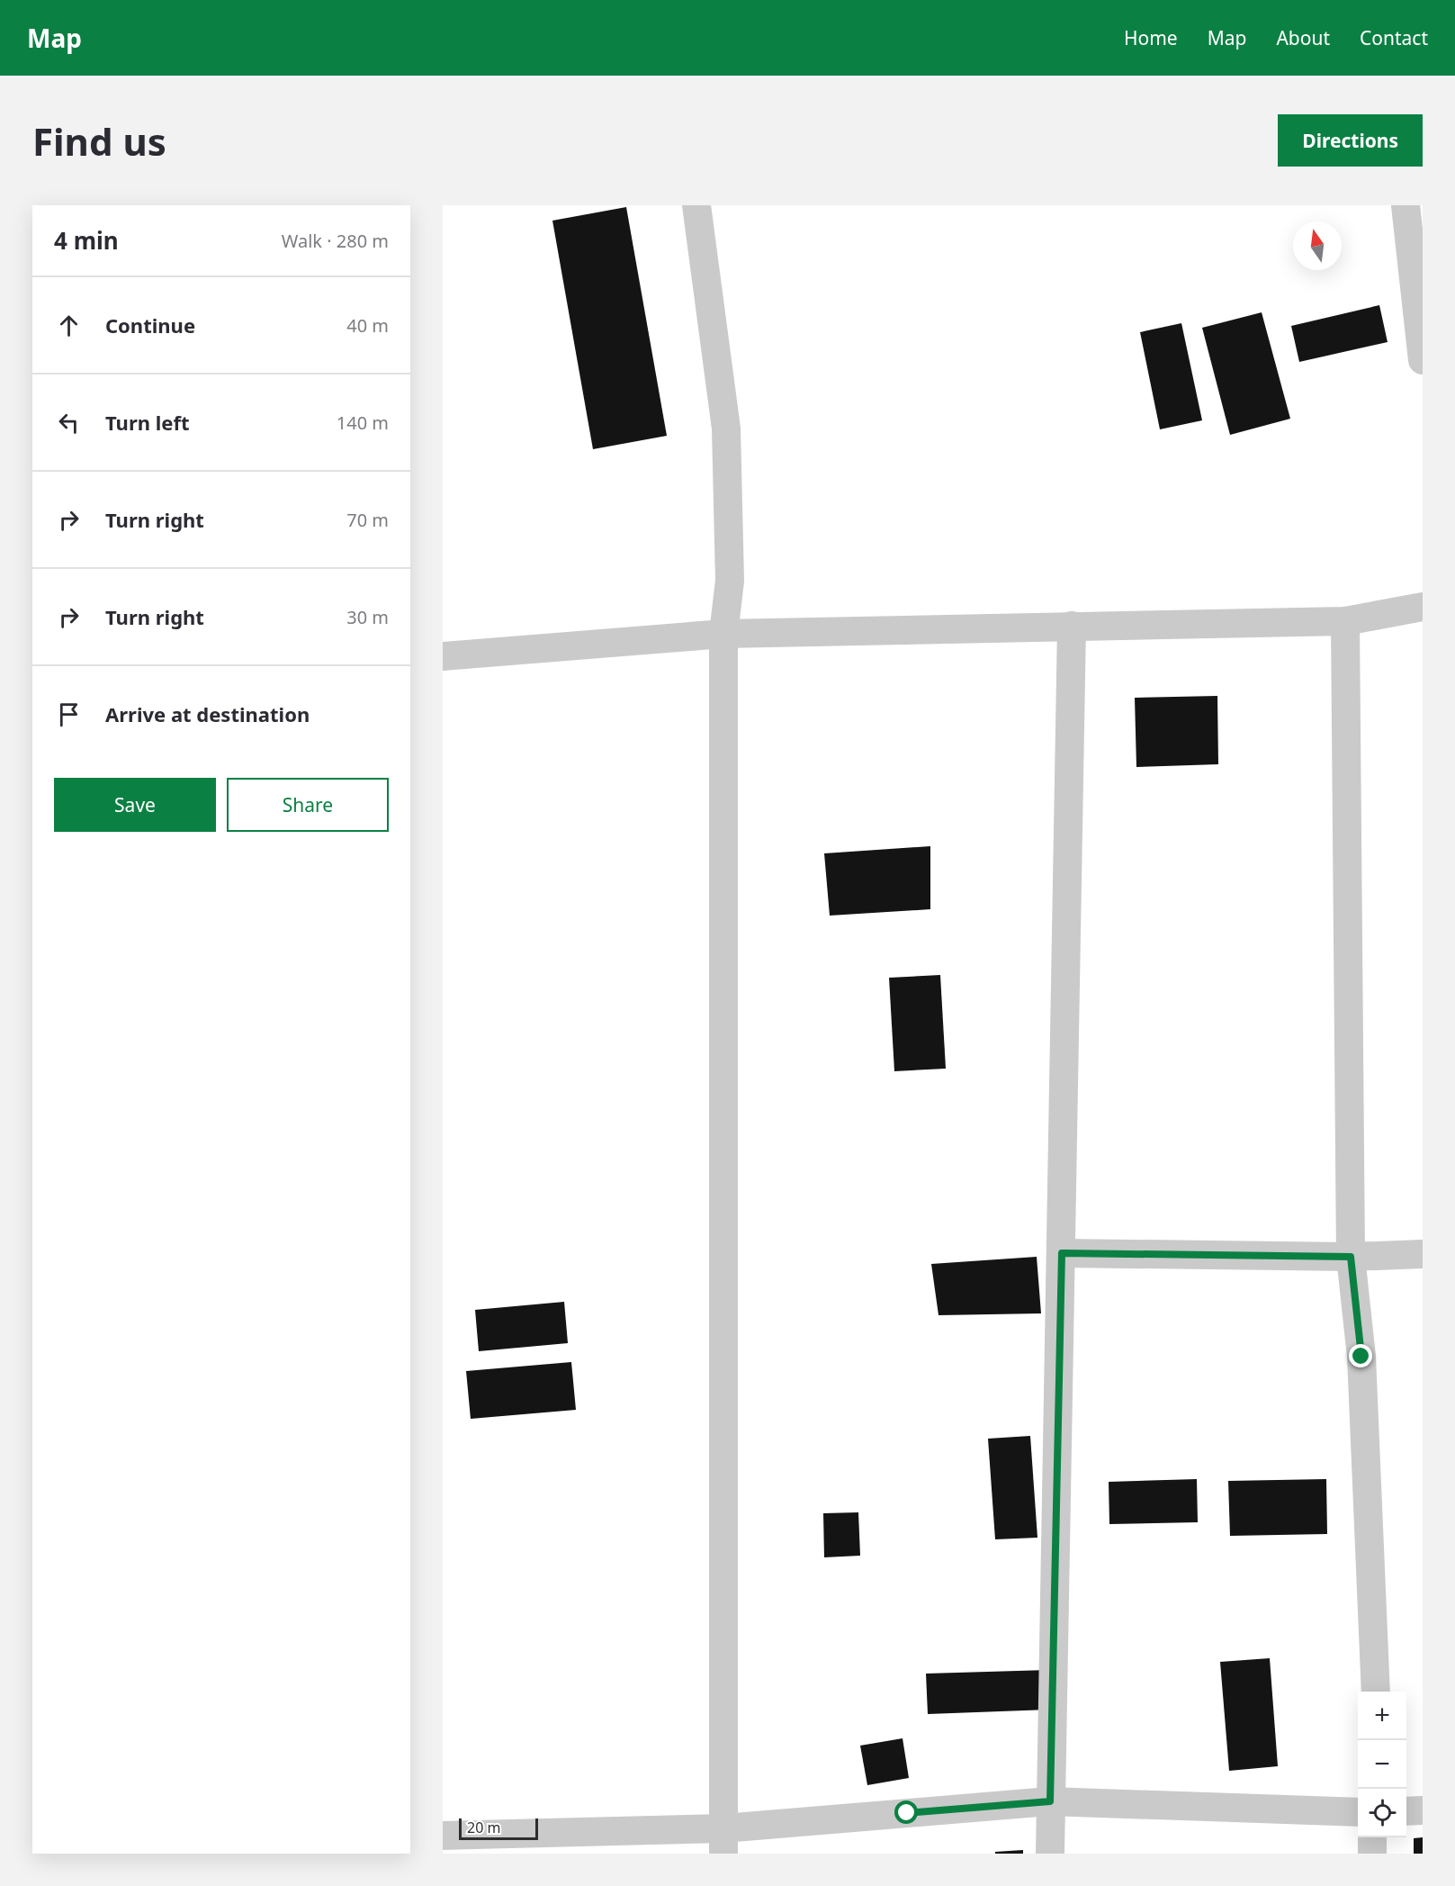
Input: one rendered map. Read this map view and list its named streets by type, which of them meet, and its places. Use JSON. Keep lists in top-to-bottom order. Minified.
{"scale_bar":"20 m","north":"top","page":{"header":"Map","nav":["Home","Map","About","Contact"],"buttons":["Directions",["Save","Share"]],"title":"Find us","heading":["4 min","Walk · 280 m"],"list":[["Continue","40 m"],["Turn left","140 m"],["Turn right","70 m"],["Turn right","30 m"],"Arrive at destination"],"map_buttons":["+","−"],"scale":"20 m"}}
